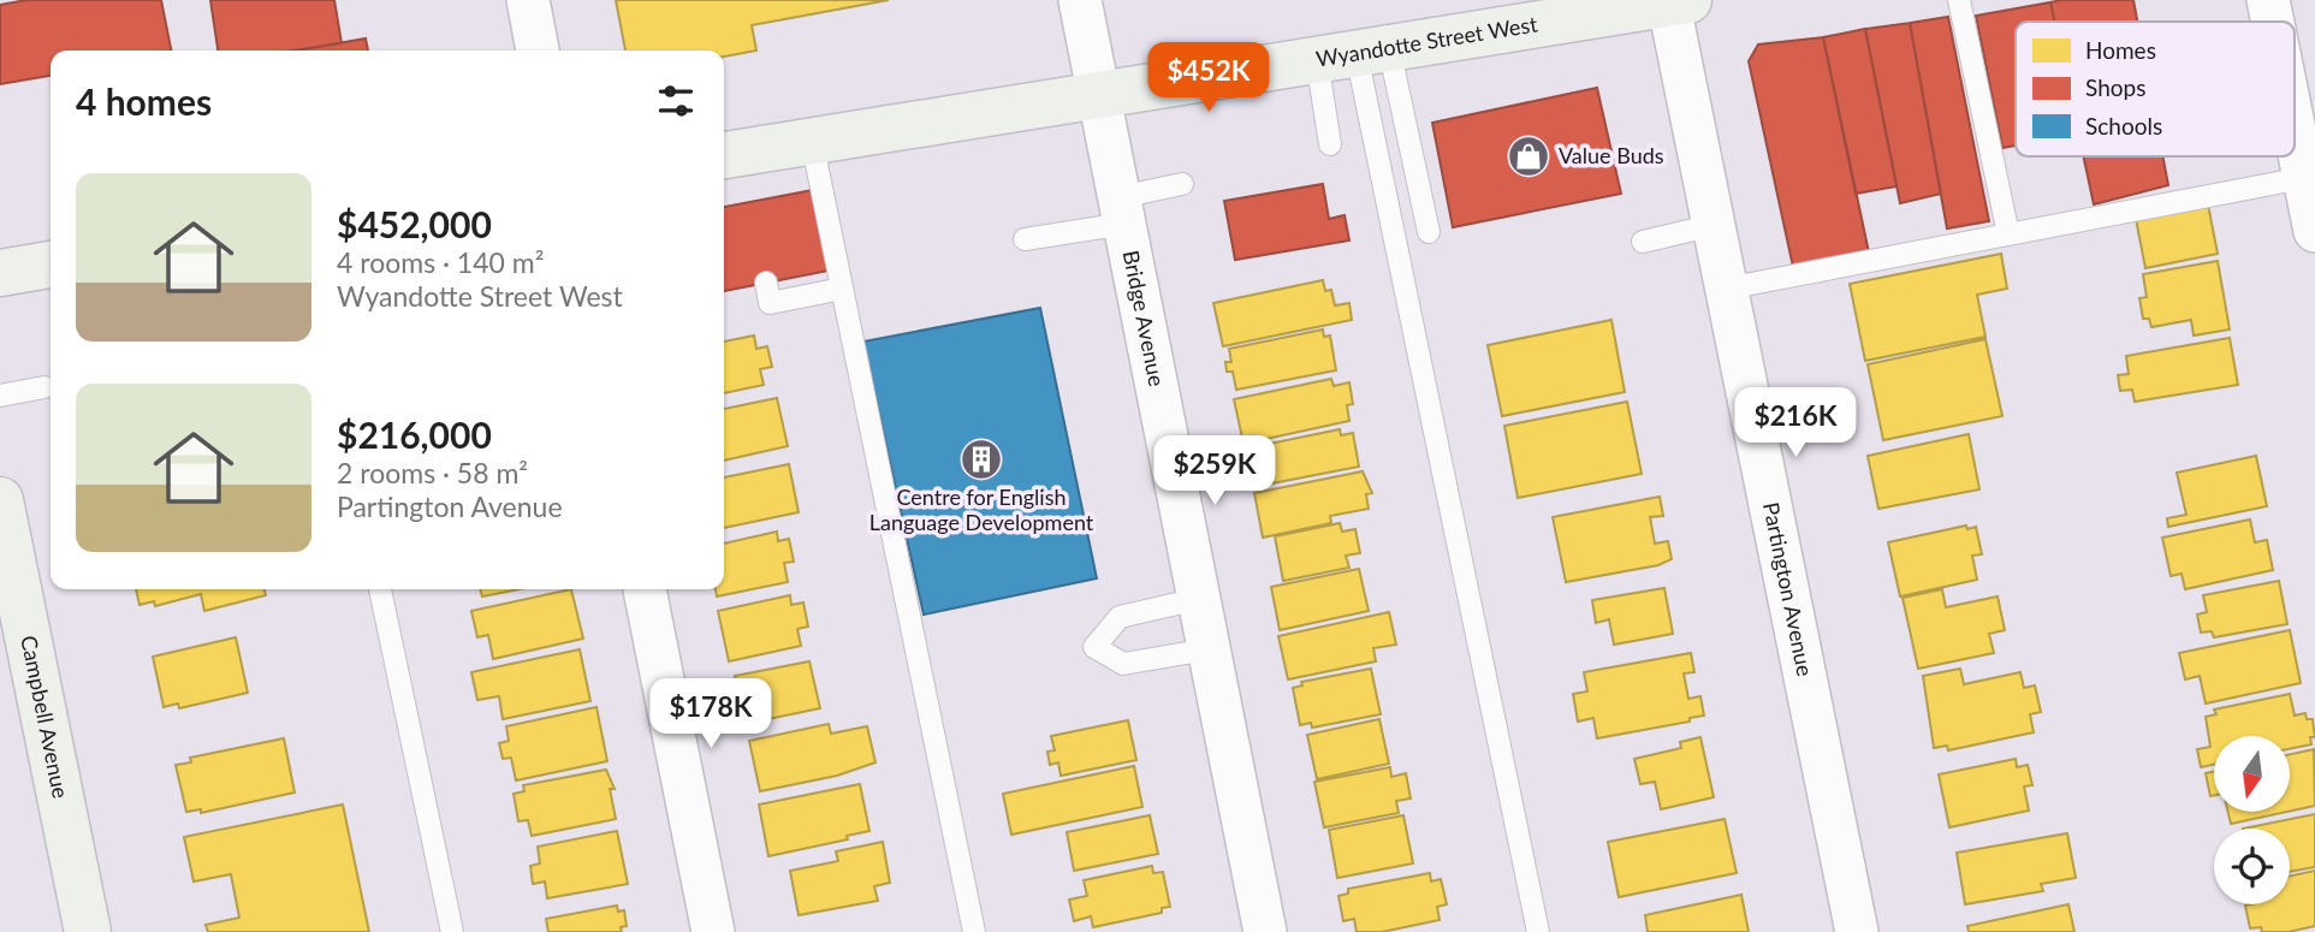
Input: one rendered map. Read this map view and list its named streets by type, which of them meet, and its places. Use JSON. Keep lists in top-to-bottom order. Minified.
{"streets":{"main road":["Wyandotte Street West","Campbell Avenue"],"street":["Bridge Avenue","Partington Avenue"]},"crossings":[["Wyandotte Street West","Bridge Avenue"],["Wyandotte Street West","Partington Avenue"]],"places":{"shop":["Value Buds"],"building":["Centre for English Language Development"]},"legend":["Homes","Shops","Schools"],"north":"bottom","page":{"price":["$452K","$216K","$259K","$178K"],"heading":"4 homes","list":[{"name":"$452,000","note":"4 rooms · 140 m² · Wyandotte Street West"},{"name":"$216,000","note":"2 rooms · 58 m² · Partington Avenue"}]}}
